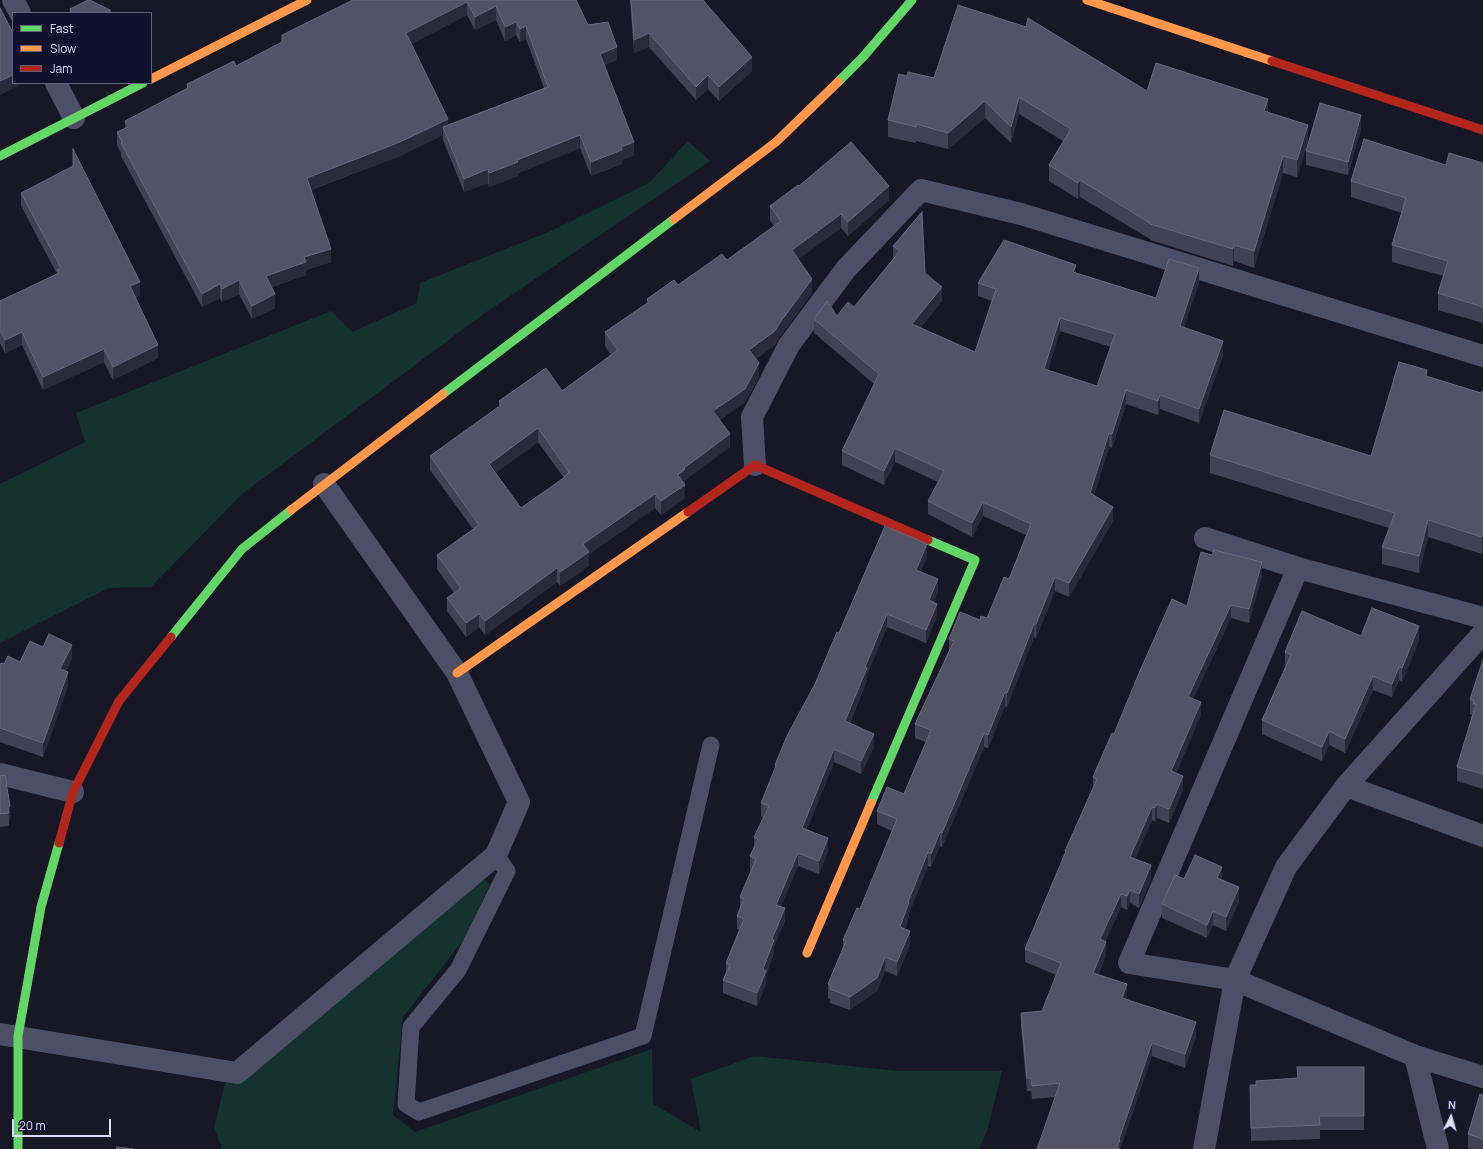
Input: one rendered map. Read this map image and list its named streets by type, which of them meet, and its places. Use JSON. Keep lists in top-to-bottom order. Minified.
{"legend":["Fast","Slow","Jam"],"scale_bar":"20 m","north":"top"}
